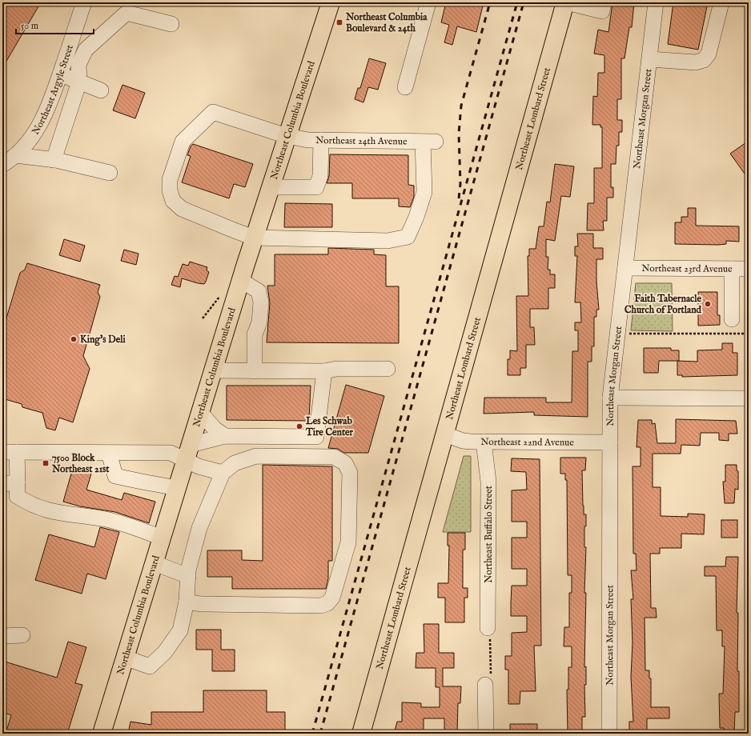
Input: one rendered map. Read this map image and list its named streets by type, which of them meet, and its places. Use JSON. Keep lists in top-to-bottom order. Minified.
{"streets":{"main road":["Northeast Lombard Street","Northeast Columbia Boulevard"],"street":["Northeast Argyle Street","Northeast Morgan Street","Northeast 24th Avenue","Northeast 23rd Avenue","Northeast 22nd Avenue","Northeast Buffalo Street"]},"crossings":[["Northeast Lombard Street","Northeast 22nd Avenue"],["Northeast Morgan Street","Northeast 23rd Avenue"],["Northeast Morgan Street","Northeast 22nd Avenue"],["Northeast Columbia Boulevard","Northeast 24th Avenue"],["Northeast 22nd Avenue","Northeast Buffalo Street"]],"places":{"transit":["Northeast Columbia Boulevard & 24th","7500 Block Northeast 21st"],"other":["Faith Tabernacle Church of Portland","King's Deli","Les Schwab Tire Center"]},"scale_bar":"50 m"}
